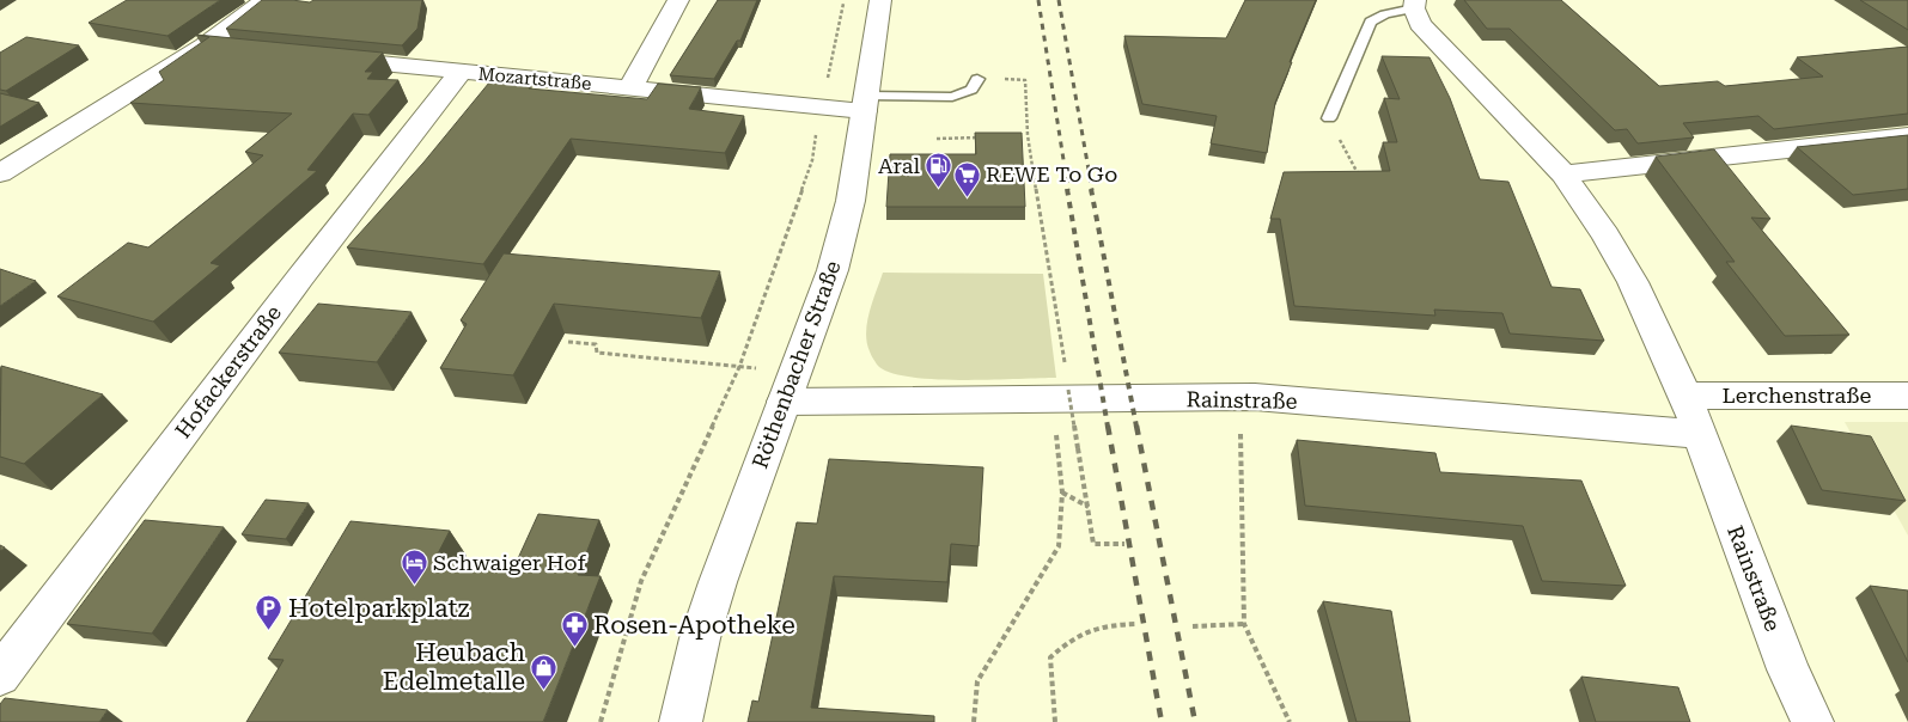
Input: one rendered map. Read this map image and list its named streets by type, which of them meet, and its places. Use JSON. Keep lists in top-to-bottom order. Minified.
{"streets":{"street":["Mozartstraße","Röthenbacher Straße","Hofackerstraße","Lerchenstraße","Rainstraße"]},"crossings":[["Mozartstraße","Röthenbacher Straße"],["Mozartstraße","Hofackerstraße"],["Röthenbacher Straße","Rainstraße"],["Lerchenstraße","Rainstraße"]],"places":{"fuel station":["Aral"],"supermarket":["REWE To Go"],"hotel":["Schwaiger Hof"],"parking":["Hotelparkplatz"],"pharmacy":["Rosen-Apotheke"],"shop":["Heubach Edelmetalle"]}}
